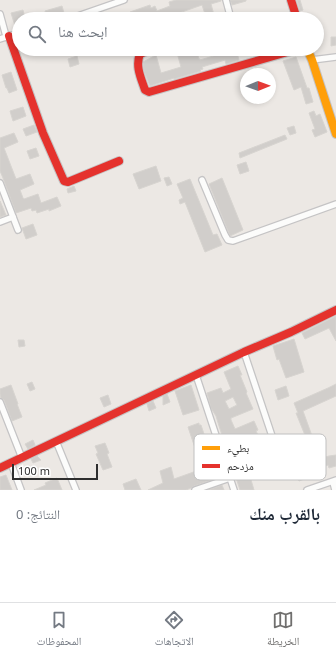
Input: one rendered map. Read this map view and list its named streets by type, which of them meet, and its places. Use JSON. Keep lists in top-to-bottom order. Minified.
{"legend":["بطيء","مزدحم"],"scale_bar":"100 m","north":"right","page":{"search":"ابحث هنا","scale":"100 m","heading":["بالقرب منك","النتائج: 0"],"nav":["الخريطة","الاتجاهات","المحفوظات"]}}
